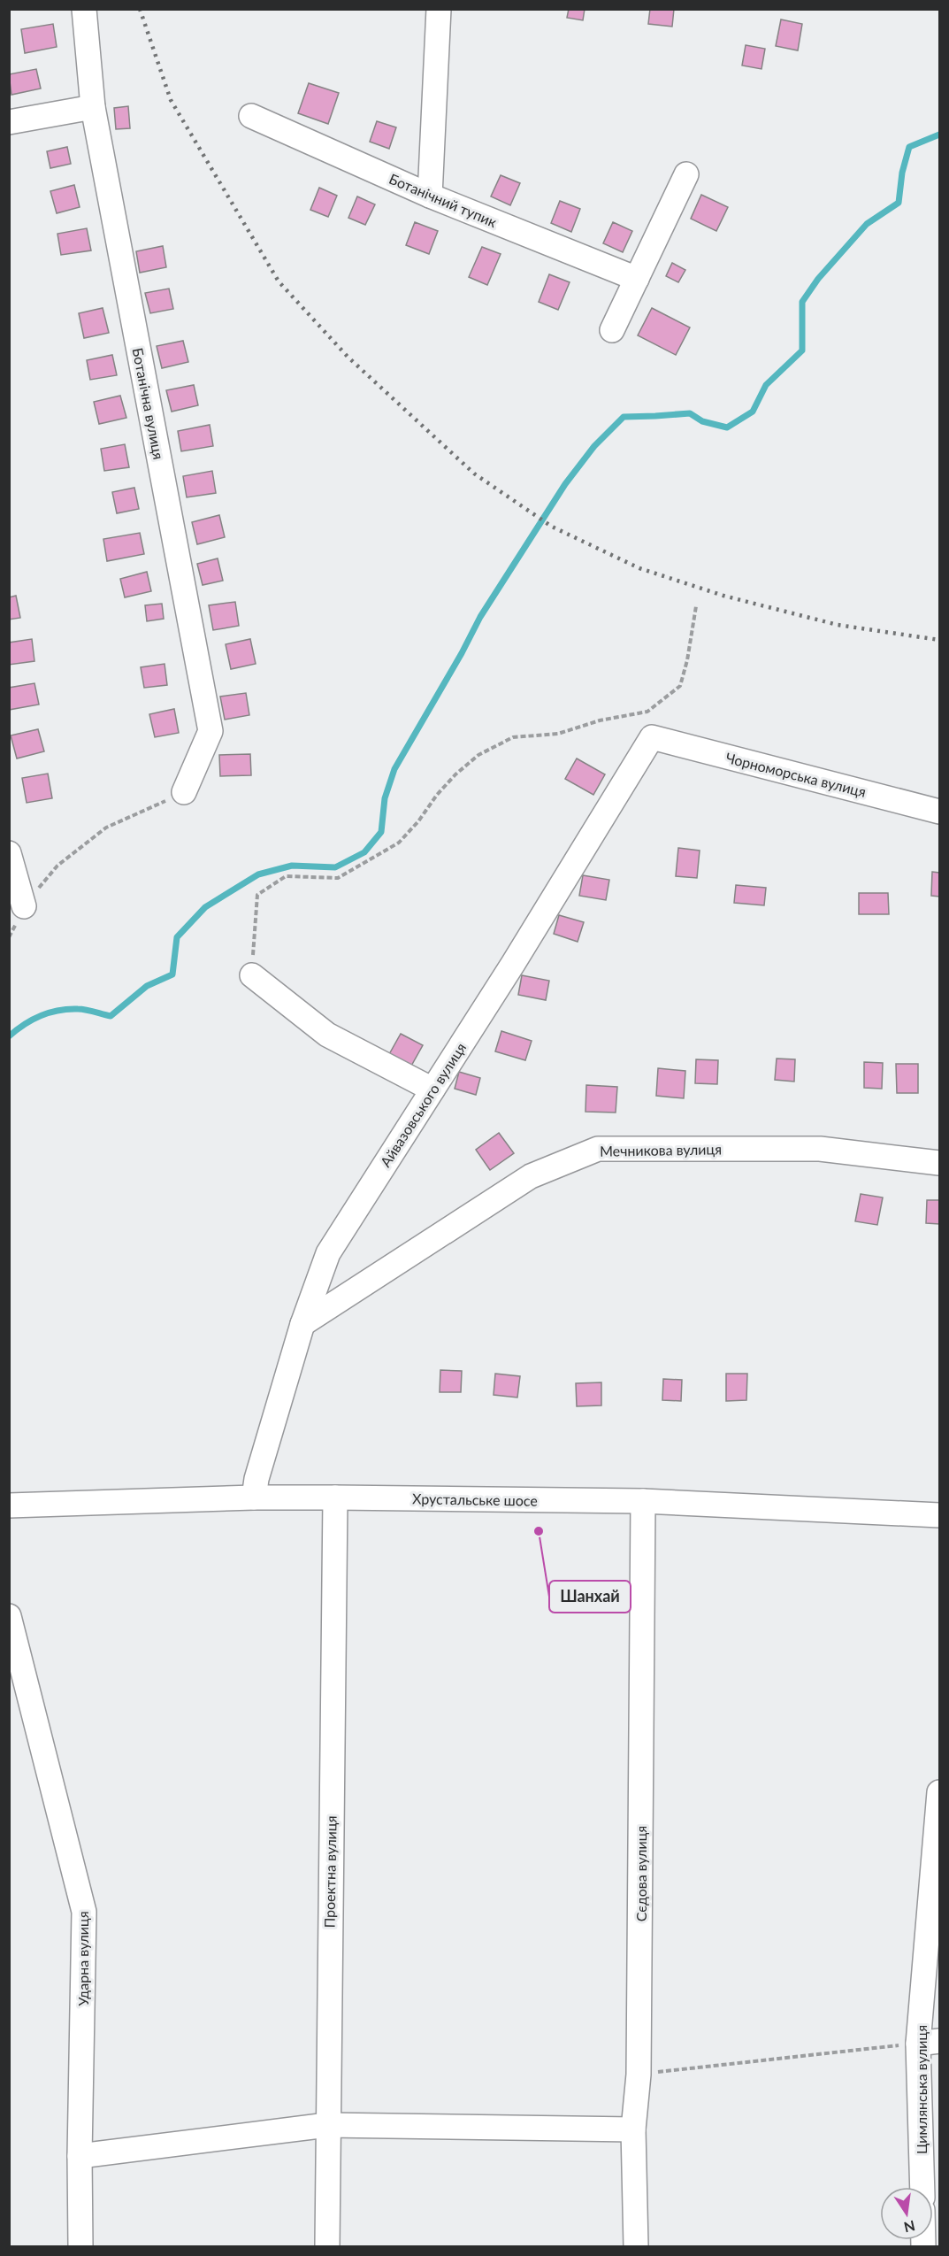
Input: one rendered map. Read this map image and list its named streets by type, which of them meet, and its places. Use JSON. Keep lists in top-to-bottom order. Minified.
{"streets":{"street":["Ботанічний тупик","Ботанічна вулиця","Чорноморська вулиця","Айвазовського вулиця","Мечникова вулиця","Хрустальське шосе","Проектна вулиця","Сєдова вулиця","Ударна вулиця","Цимлянська вулиця"]},"crossings":[["Чорноморська вулиця","Айвазовського вулиця"],["Айвазовського вулиця","Мечникова вулиця"],["Айвазовського вулиця","Хрустальське шосе"],["Хрустальське шосе","Проектна вулиця"],["Хрустальське шосе","Сєдова вулиця"]],"places":["Шанхай"],"north":"bottom"}
